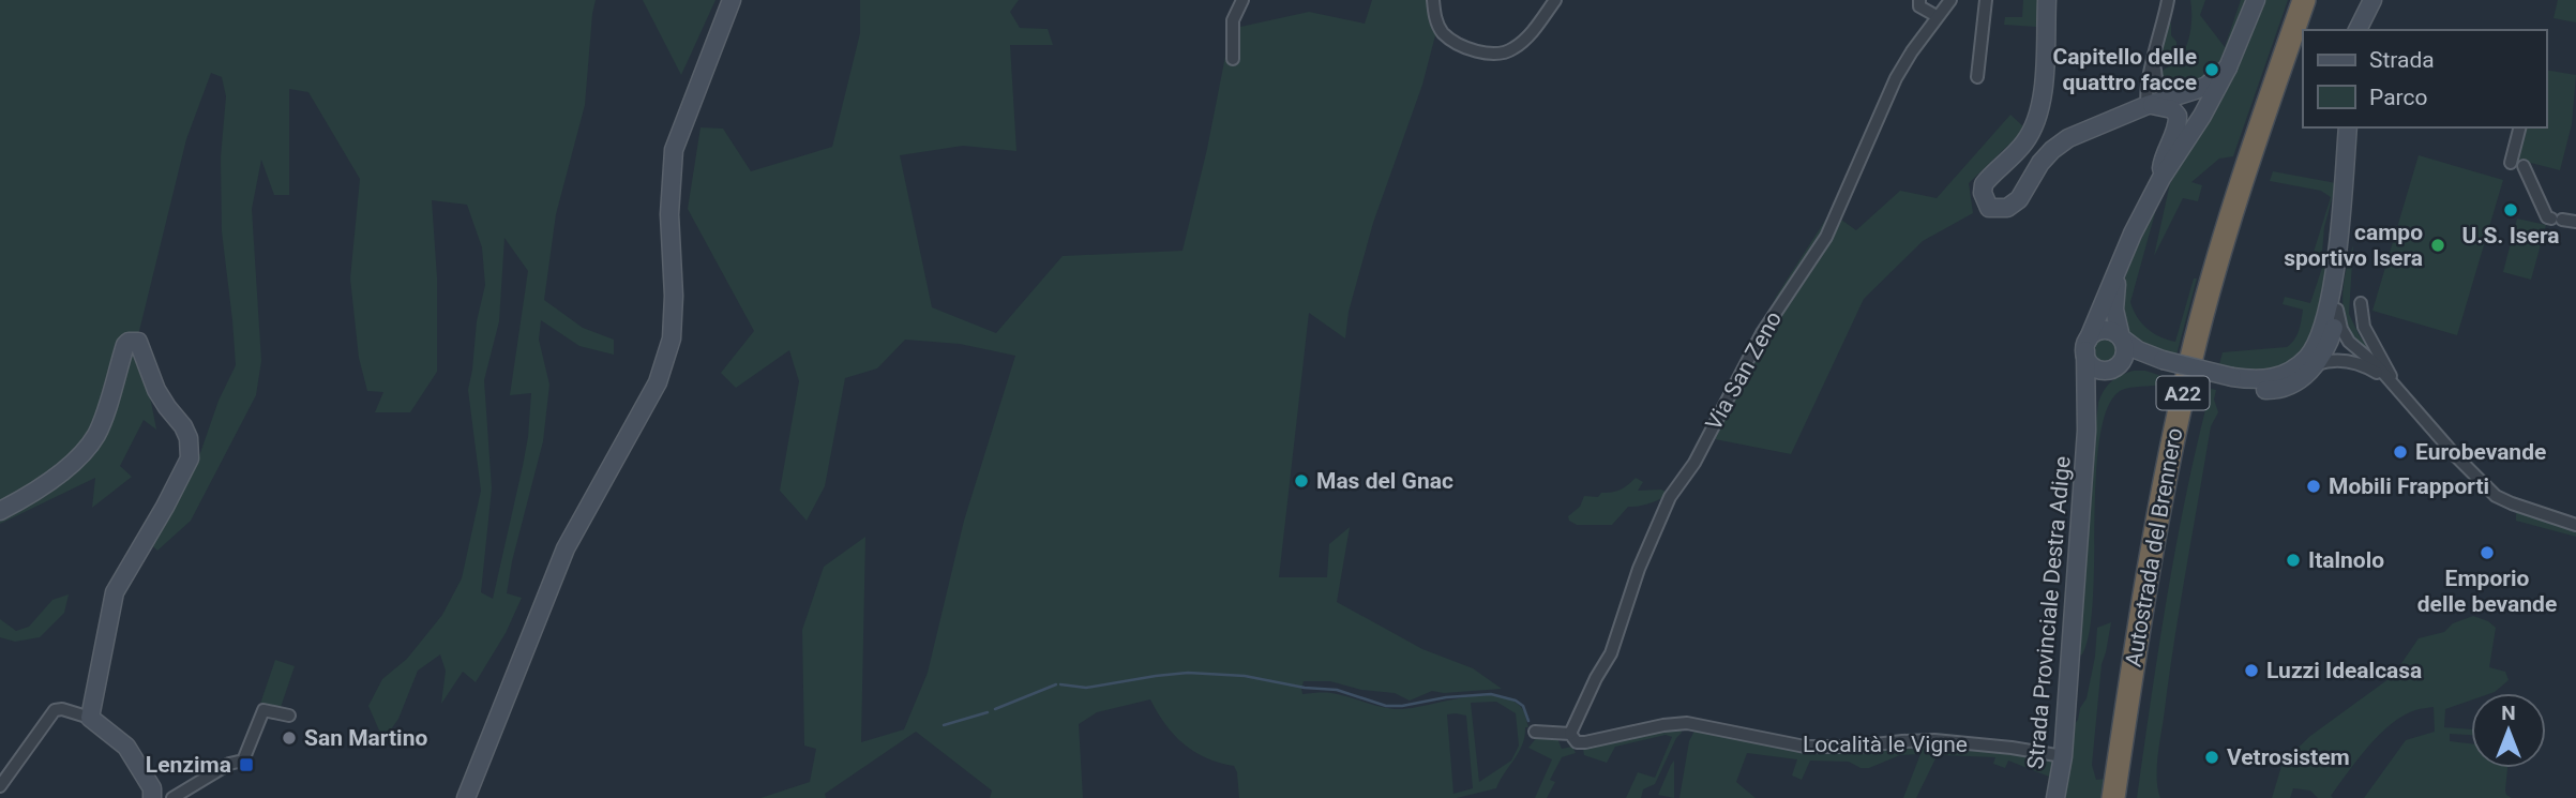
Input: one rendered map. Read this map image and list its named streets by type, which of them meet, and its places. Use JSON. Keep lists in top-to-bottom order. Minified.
{"streets":{"highway":["A22","Autostrada del Brennero"],"street":["Via San Zeno","Strada Provinciale Destra Adige","Località le Vigne"]},"crossings":[["Via San Zeno","Località le Vigne"],["Strada Provinciale Destra Adige","Località le Vigne"]],"places":{"other":["Capitello delle quattro facce","U.S. Isera","campo sportivo Isera","Eurobevande","Mas del Gnac","Mobili Frapporti","Emporio delle bevande","Italnolo","Luzzi Idealcasa","San Martino","Vetrosistem"],"transit":["Lenzima"]},"legend":["Strada","Parco"],"north":"top"}
